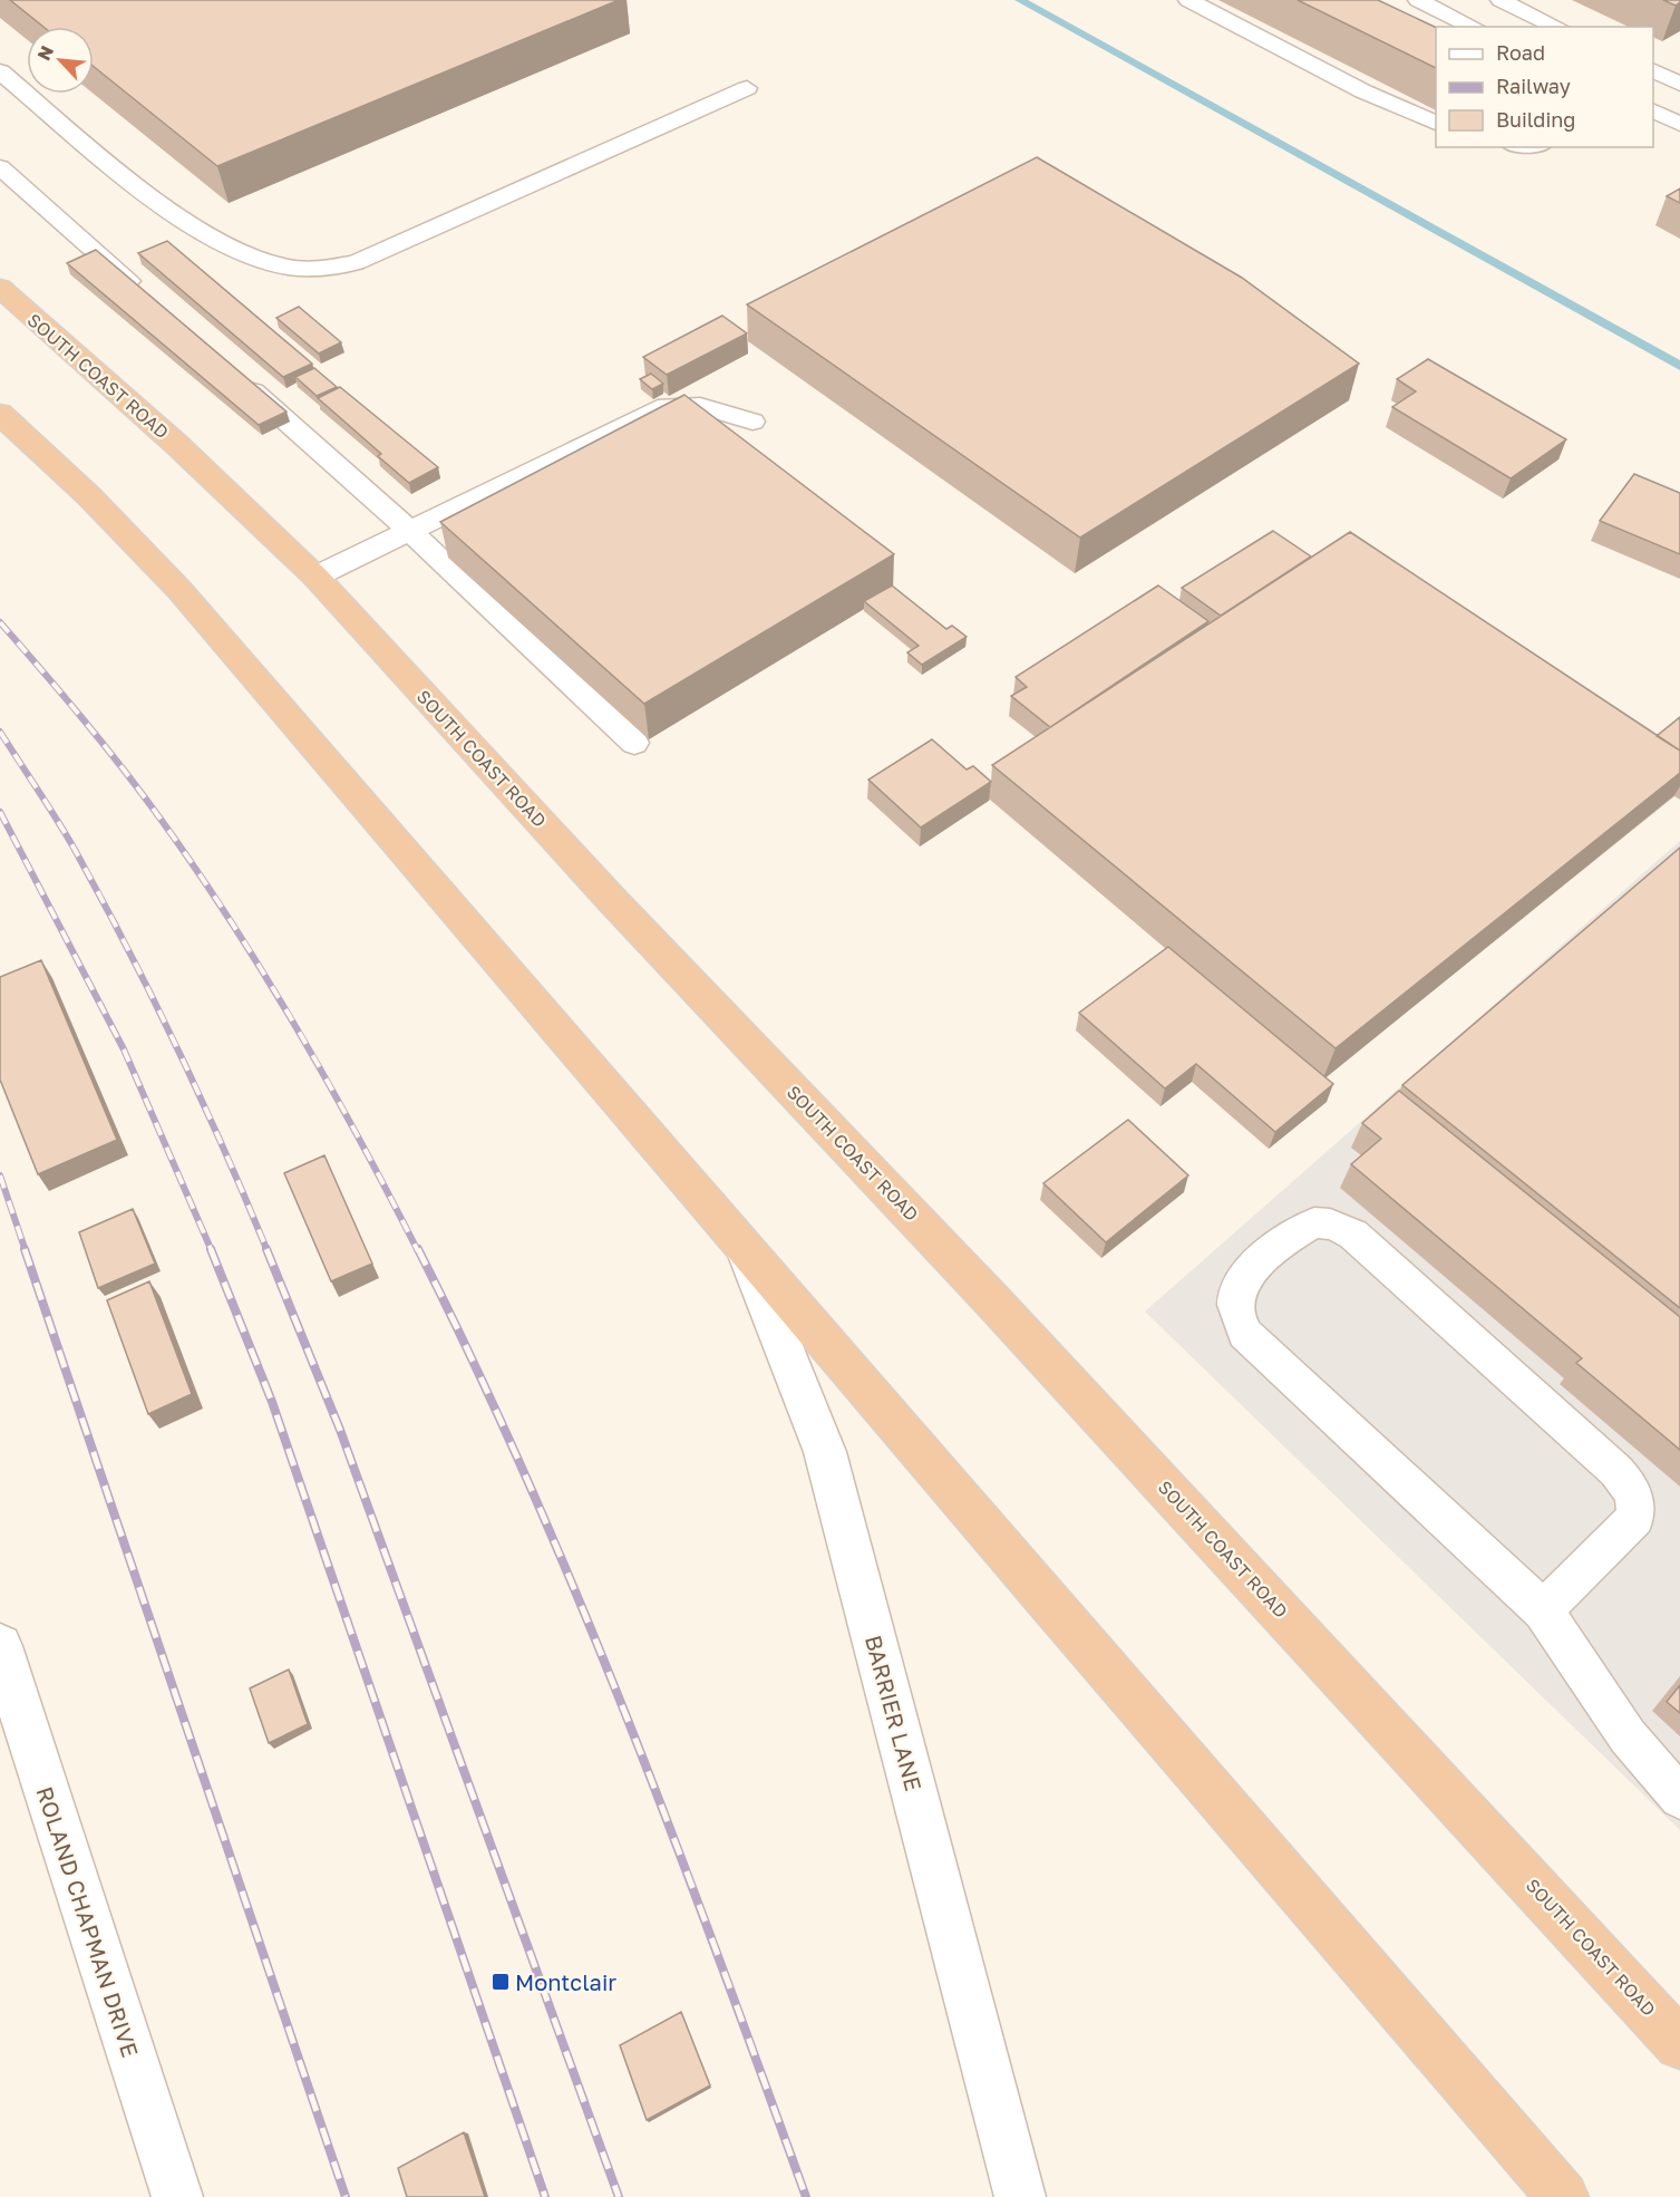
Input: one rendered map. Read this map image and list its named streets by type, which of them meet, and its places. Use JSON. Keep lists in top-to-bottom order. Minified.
{"streets":{"highway":["SOUTH COAST ROAD"],"street":["BARRIER LANE","ROLAND CHAPMAN DRIVE"]},"places":{"transit":["Montclair"]},"legend":["Road","Railway","Building"],"north":"top left"}
